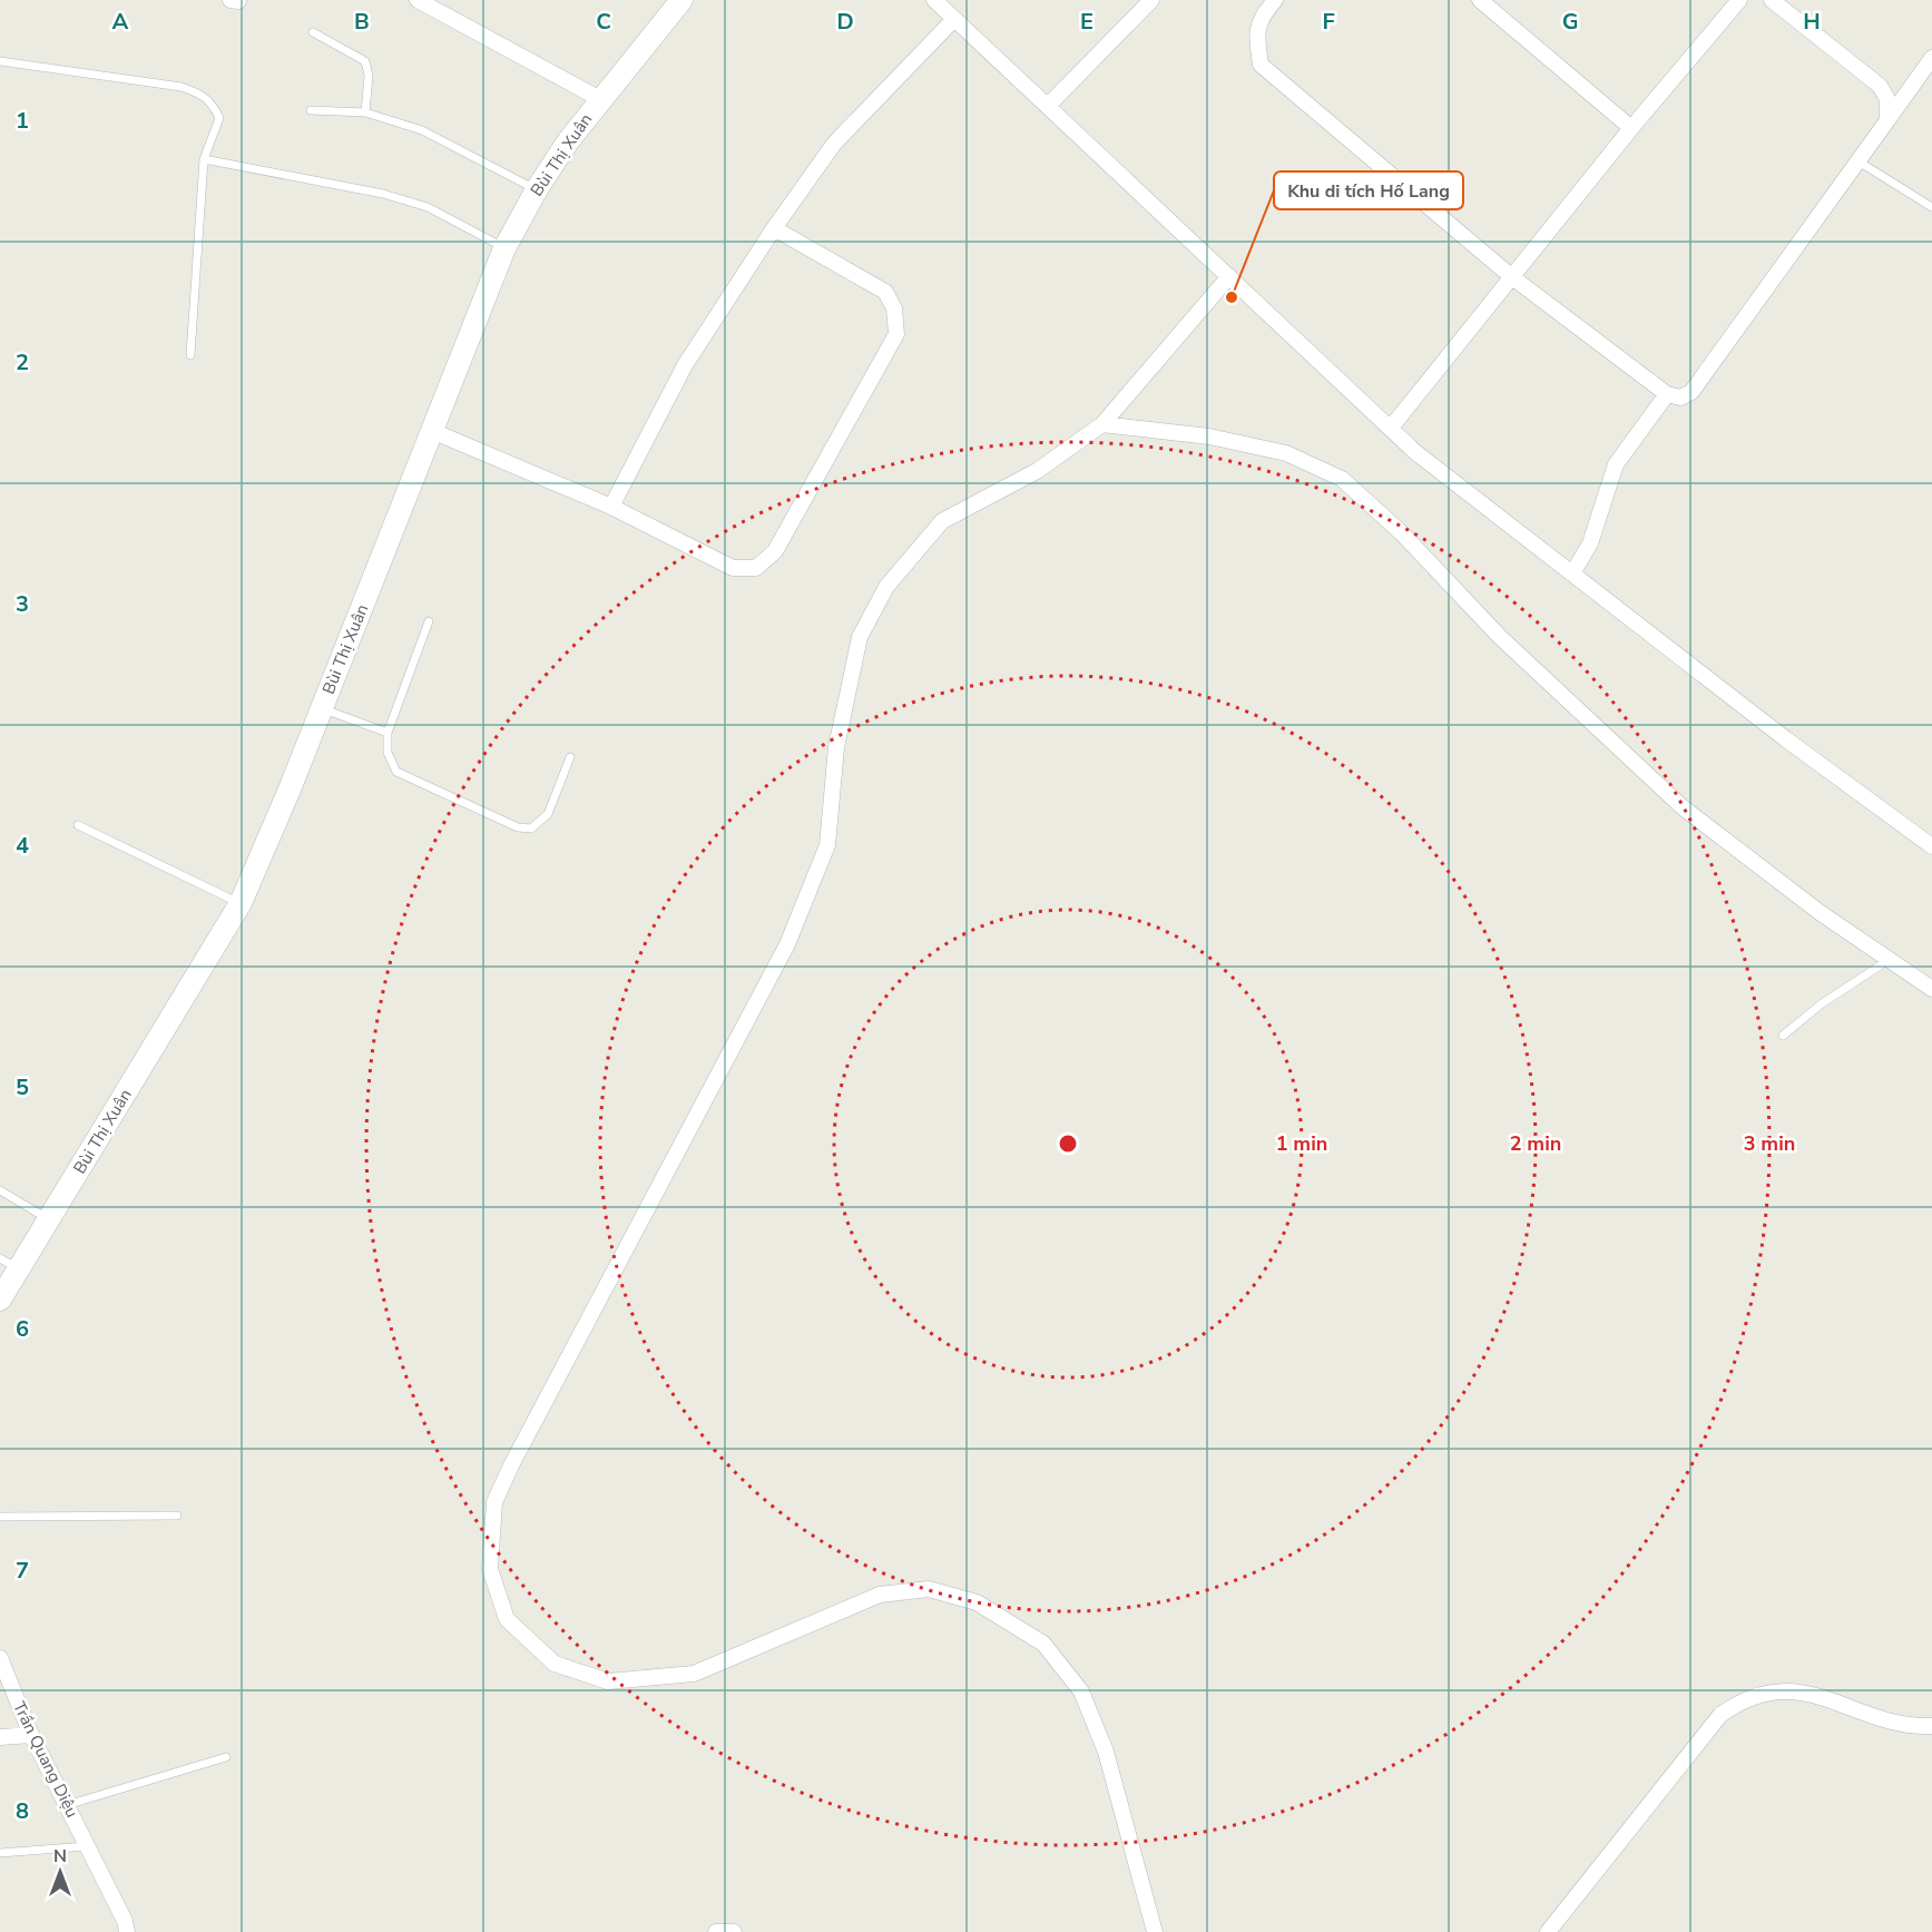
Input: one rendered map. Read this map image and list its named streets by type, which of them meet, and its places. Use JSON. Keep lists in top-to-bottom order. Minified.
{"streets":{"main road":["Bùi Thị Xuân"],"street":["Trần Quang Diệu"]},"places":["Khu di tích Hố Lang"],"north":"top","grid":{"columns":["A","B","C","D","E","F","G","H"],"rows":["1","2","3","4","5","6","7","8"]},"rings":["1 min","2 min","3 min"]}
